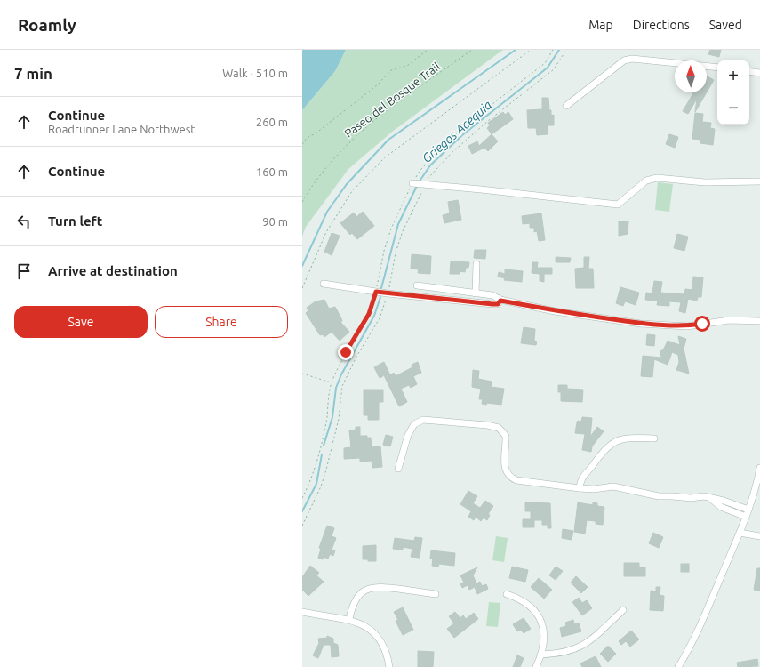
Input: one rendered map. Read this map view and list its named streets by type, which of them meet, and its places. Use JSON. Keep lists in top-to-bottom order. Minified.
{"streets":{"path":["Paseo del Bosque Trail"]},"water":["Griegos Acequia"],"north":"top","page":{"header":"Roamly","nav":["Map","Directions","Saved"],"heading":["7 min","Walk · 510 m"],"map_buttons":["+","−"],"list":[["Continue","Roadrunner Lane Northwest","260 m"],["Continue","160 m"],["Turn left","90 m"],"Arrive at destination"],"buttons":["Save","Share"]}}
